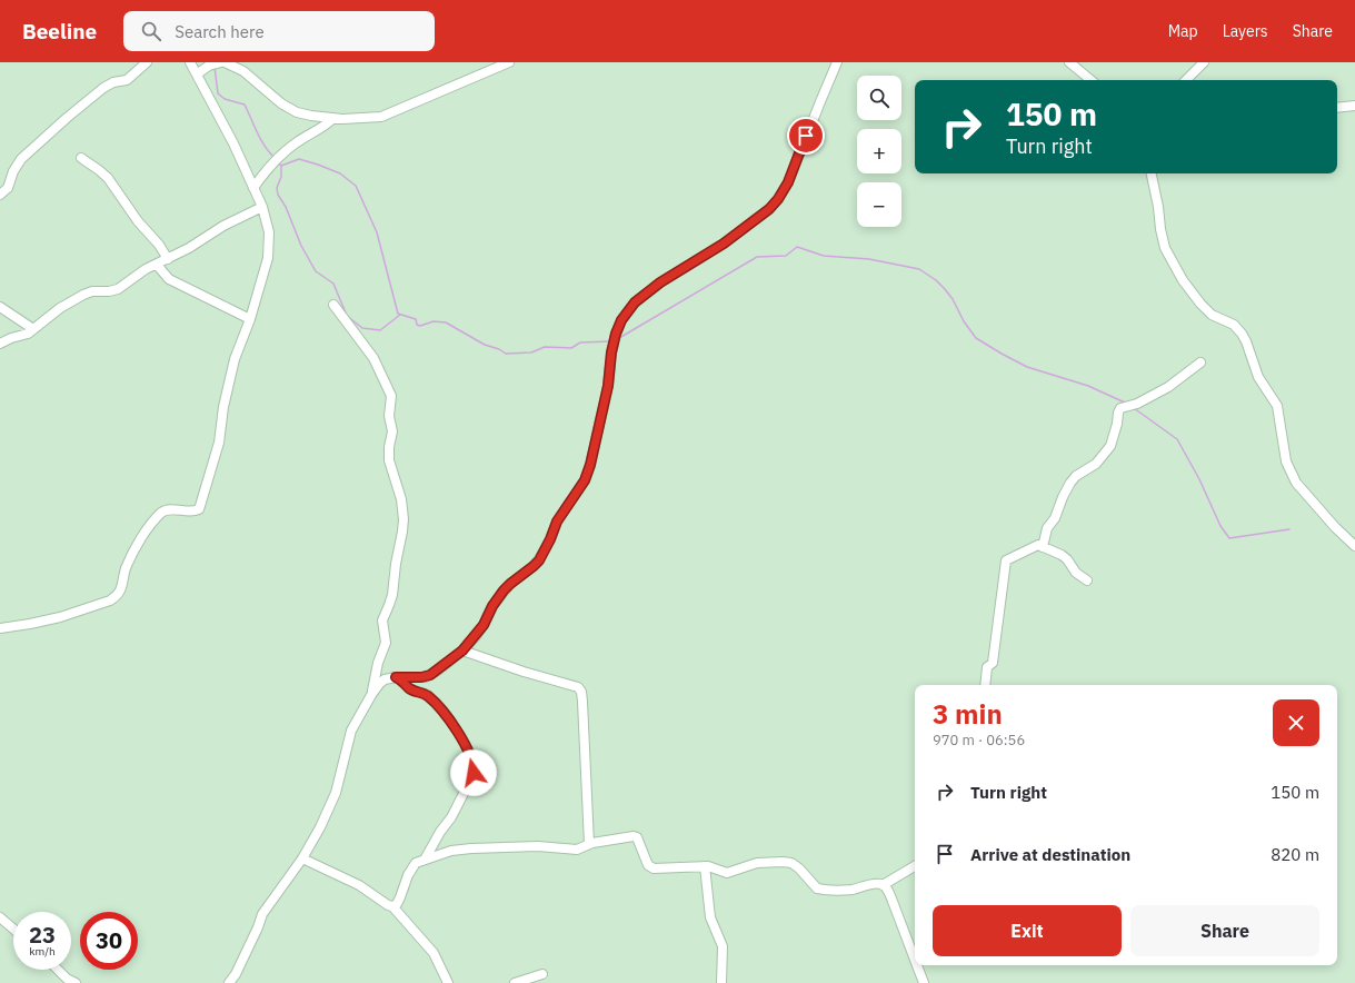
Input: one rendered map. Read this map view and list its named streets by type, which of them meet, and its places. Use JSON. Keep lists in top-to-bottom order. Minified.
{"page":{"header":"Beeline","search":"Search here","nav":["Map","Layers","Share"],"map_buttons":["+","−"],"turn":["150 m","Turn right"],"heading":["3 min","970 m · 06:56"],"list":[{"name":"Turn right","value":"150 m"},{"name":"Arrive at destination","value":"820 m"}],"buttons":["Exit","Share"],"speed":"23 km/h","limit":"30"}}
